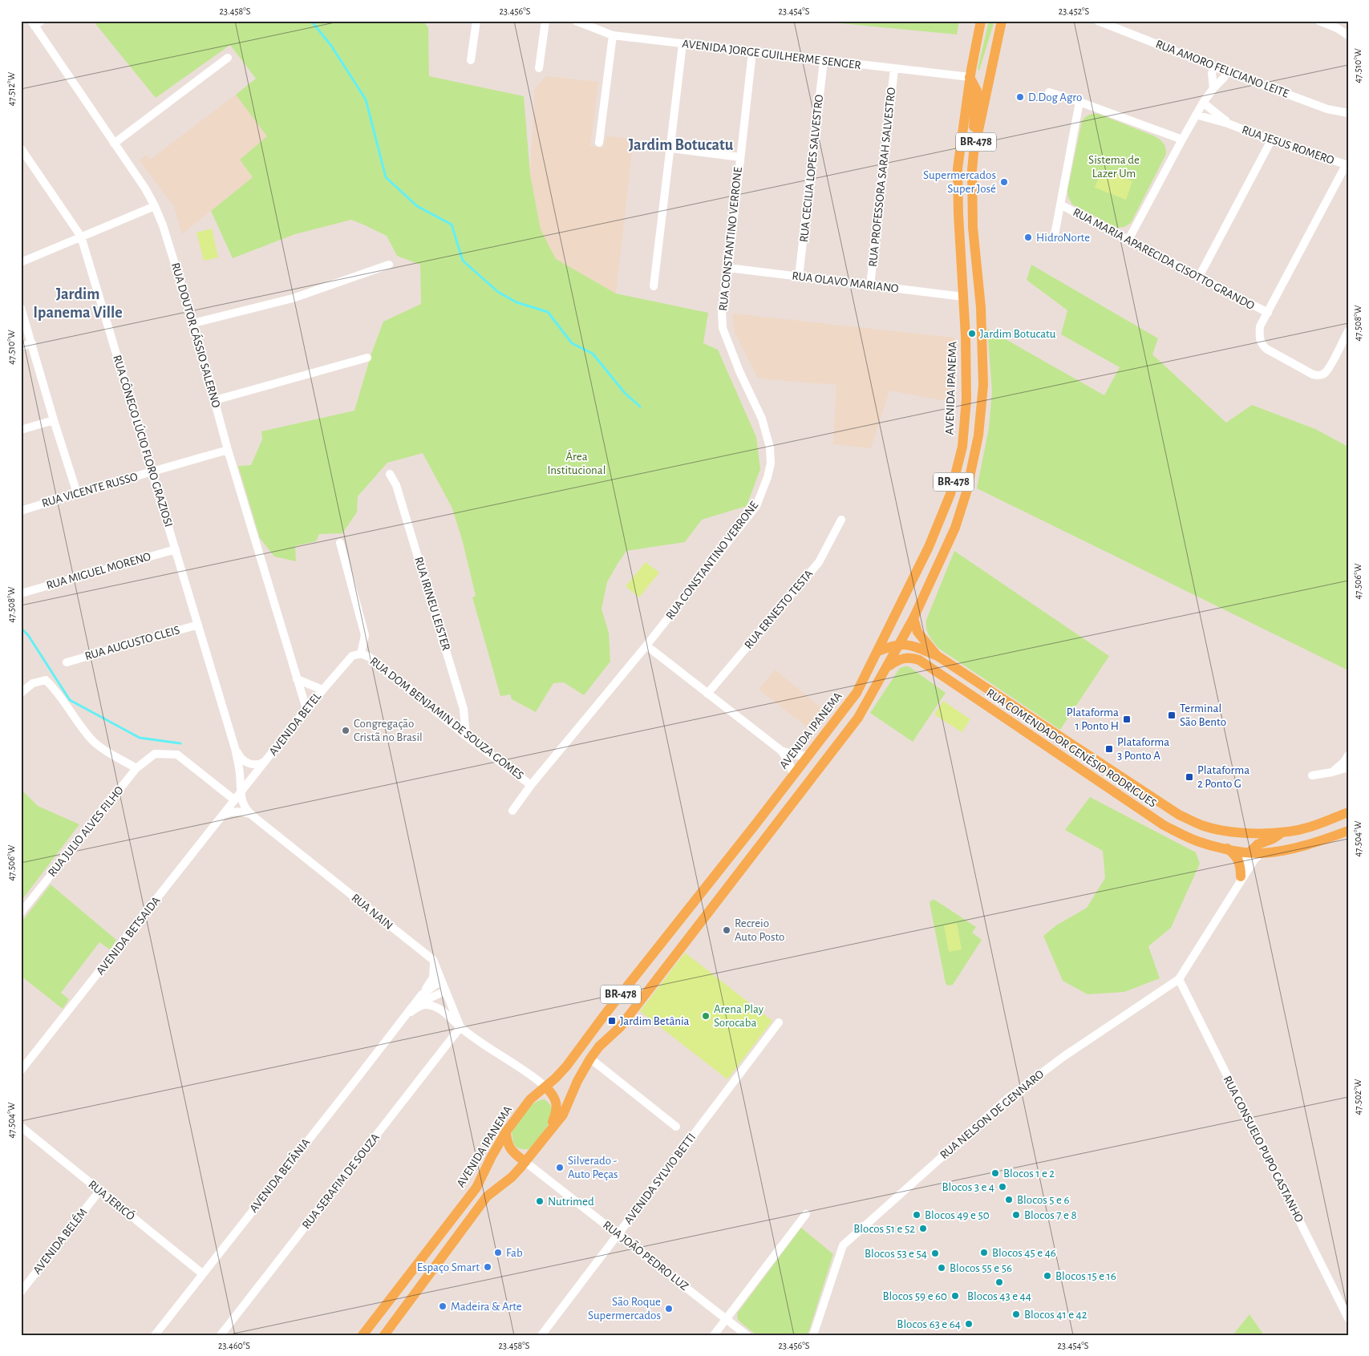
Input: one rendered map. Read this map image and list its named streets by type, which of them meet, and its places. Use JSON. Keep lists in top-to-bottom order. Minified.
{"streets":{"main road":["BR-478","AVENIDA IPANEMA","RUA COMENDADOR GENÉSIO RODRIGUES"],"street":["AVENIDA JORGE GUILHERME SENGER","RUA AMORO FELICIANO LEITE","RUA JESUS ROMERO","RUA CECILIA LOPES SALVESTRO","RUA PROFESSORA SARAH SALVESTRO","RUA CONSTANTINO VERRONE","RUA MARIA APARECIDA CISOTTO GRANDO","RUA OLAVO MARIANO","RUA DOUTOR CÁSSIO SALERNO","RUA CÔNEGO LÚCIO FLORO GRAZIOSI","RUA VICENTE RUSSO","RUA MIGUEL MORENO","RUA IRINEU LEISTER","RUA ERNESTO TESTA","RUA AUGUSTO CLEIS","RUA DOM BENJAMIN DE SOUZA GOMES","AVENIDA BETEL","RUA JULIO ALVES FILHO","RUA NAIN","AVENIDA BETSAIDA","RUA NELSON DE GENNARO","RUA CONSUELO PUPO CASTANHO","AVENIDA BETÂNIA","AVENIDA SYLVIO BETTI","RUA SERAFIM DE SOUZA","RUA JERICÓ","AVENIDA BELÉM","RUA JOÃO PEDRO LUZ"]},"crossings":[["AVENIDA JORGE GUILHERME SENGER","RUA CECILIA LOPES SALVESTRO"],["AVENIDA JORGE GUILHERME SENGER","RUA PROFESSORA SARAH SALVESTRO"],["AVENIDA JORGE GUILHERME SENGER","RUA CONSTANTINO VERRONE"],["AVENIDA JORGE GUILHERME SENGER","AVENIDA IPANEMA"],["BR-478","RUA COMENDADOR GENÉSIO RODRIGUES"],["BR-478","RUA JOÃO PEDRO LUZ"],["RUA CECILIA LOPES SALVESTRO","RUA OLAVO MARIANO"],["RUA PROFESSORA SARAH SALVESTRO","RUA OLAVO MARIANO"],["RUA CONSTANTINO VERRONE","RUA OLAVO MARIANO"],["RUA CONSTANTINO VERRONE","RUA DOM BENJAMIN DE SOUZA GOMES"],["RUA OLAVO MARIANO","AVENIDA IPANEMA"],["RUA DOUTOR CÁSSIO SALERNO","RUA VICENTE RUSSO"],["RUA DOUTOR CÁSSIO SALERNO","AVENIDA BETEL"],["RUA CÔNEGO LÚCIO FLORO GRAZIOSI","RUA VICENTE RUSSO"],["RUA CÔNEGO LÚCIO FLORO GRAZIOSI","RUA MIGUEL MORENO"],["RUA CÔNEGO LÚCIO FLORO GRAZIOSI","RUA AUGUSTO CLEIS"],["RUA CÔNEGO LÚCIO FLORO GRAZIOSI","AVENIDA BETEL"],["RUA CÔNEGO LÚCIO FLORO GRAZIOSI","RUA NAIN"],["RUA CÔNEGO LÚCIO FLORO GRAZIOSI","AVENIDA BETSAIDA"],["RUA IRINEU LEISTER","RUA DOM BENJAMIN DE SOUZA GOMES"],["RUA DOM BENJAMIN DE SOUZA GOMES","AVENIDA BETEL"],["AVENIDA BETEL","RUA NAIN"],["AVENIDA BETEL","AVENIDA BETSAIDA"],["RUA COMENDADOR GENÉSIO RODRIGUES","RUA NELSON DE GENNARO"],["RUA JULIO ALVES FILHO","RUA NAIN"],["RUA NAIN","AVENIDA BETSAIDA"],["RUA NAIN","AVENIDA BETÂNIA"],["RUA NAIN","RUA SERAFIM DE SOUZA"],["RUA NELSON DE GENNARO","RUA CONSUELO PUPO CASTANHO"],["AVENIDA BETÂNIA","RUA JERICÓ"],["AVENIDA SYLVIO BETTI","RUA JOÃO PEDRO LUZ"],["RUA JERICÓ","AVENIDA BELÉM"]],"districts":["Jardim Botucatu","Jardim Ipanema Ville"],"parks":["Sistema de Lazer Um","Área Institucional"],"places":{"other":["D.Dog Agro","Supermercados Super José","HidroNorte","Jardim Botucatu","Congregação Cristã no Brasil","Recreio Auto Posto","Arena Play Sorocaba","Silverado - Auto Peças","Blocos 1 e 2","Blocos 3 e 4","Blocos 5 e 6","Nutrimed","Blocos 49 e 50","Blocos 7 e 8","Blocos 51 e 52","Fab","Blocos 45 e 46","Blocos 53 e 54","Espaço Smart","Blocos 55 e 56","Blocos 15 e 16","Blocos 43 e 44","Blocos 59 e 60","Madeira & Arte","São Roque Supermercados","Blocos 41 e 42","Blocos 63 e 64"],"transit":["Terminal São Bento","Plataforma 1 Ponto H","Plataforma 3 Ponto A","Plataforma 2 Ponto G","Jardim Betânia"]},"coordinates":["23.458°S","23.456°S","23.454°S","23.452°S","47.510°W","47.512°W","47.508°W","47.506°W","47.504°W","47.502°W","23.460°S"]}
